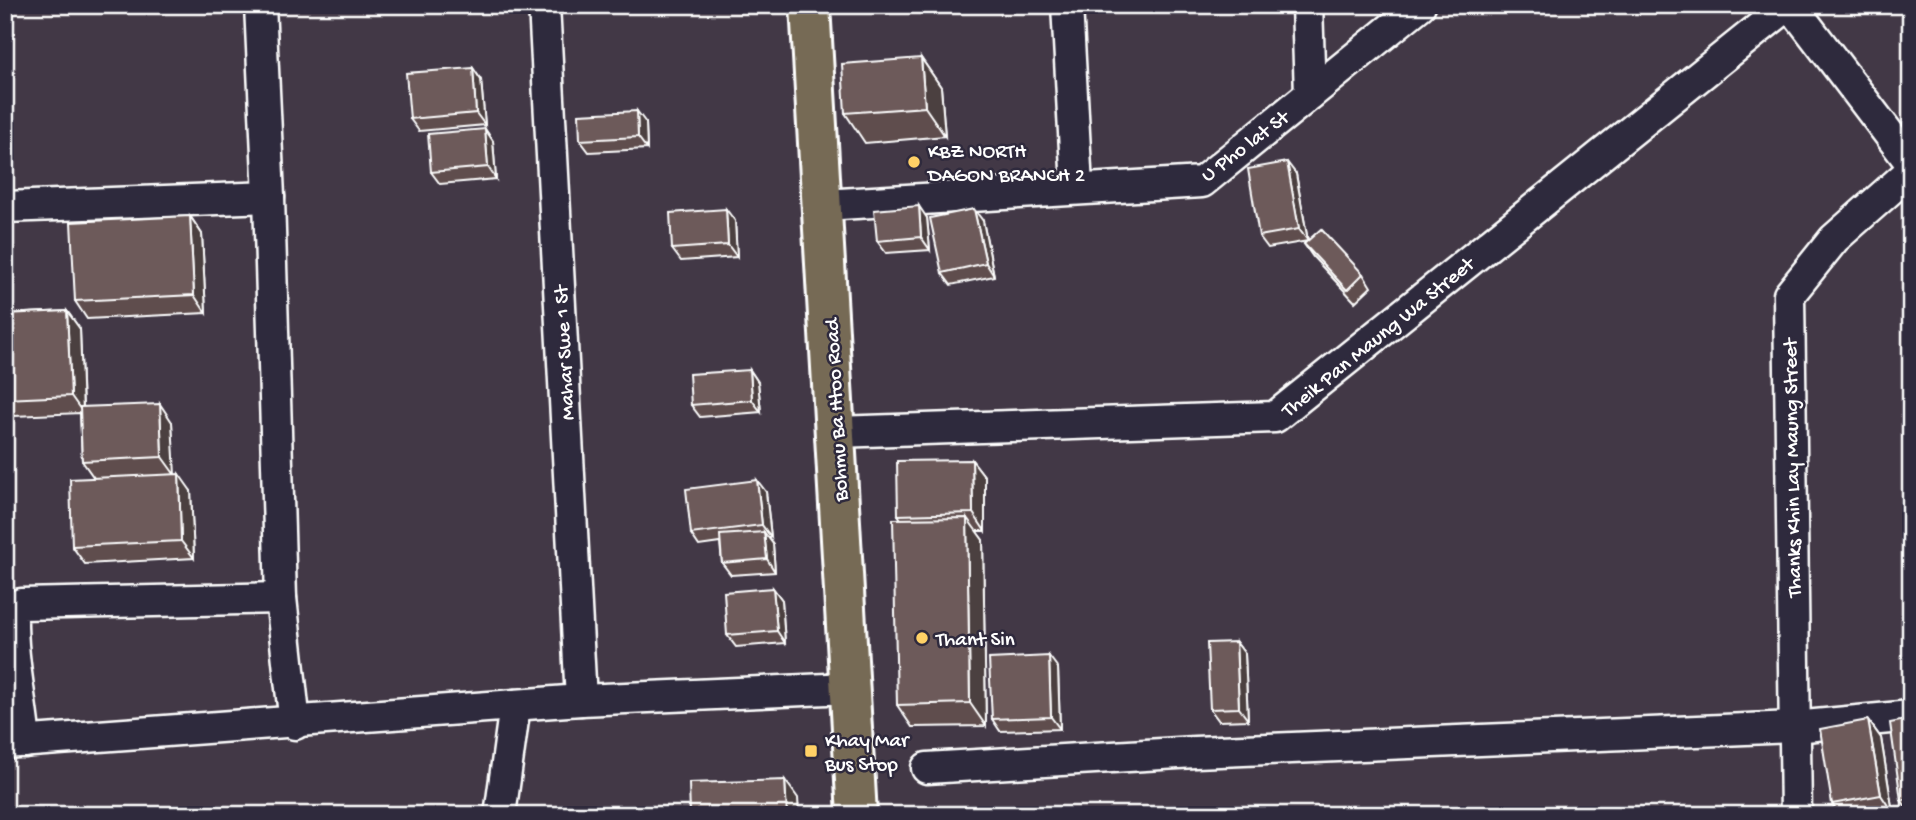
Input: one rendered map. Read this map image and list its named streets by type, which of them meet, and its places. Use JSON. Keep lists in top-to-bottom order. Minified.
{"streets":{"main road":["Bohmu Ba Htoo Road"],"street":["U Pho lat St","Theik Pan Maung Wa Street","Mahar Swe 1 St","Thanks Khin Lay Maung Street"]},"crossings":[["U Pho lat St","Bohmu Ba Htoo Road"],["Theik Pan Maung Wa Street","Bohmu Ba Htoo Road"]],"places":{"other":["KBZ NORTH DAGON BRANCH 2","Thant Sin"],"transit":["Khay Mar Bus Stop"]}}
